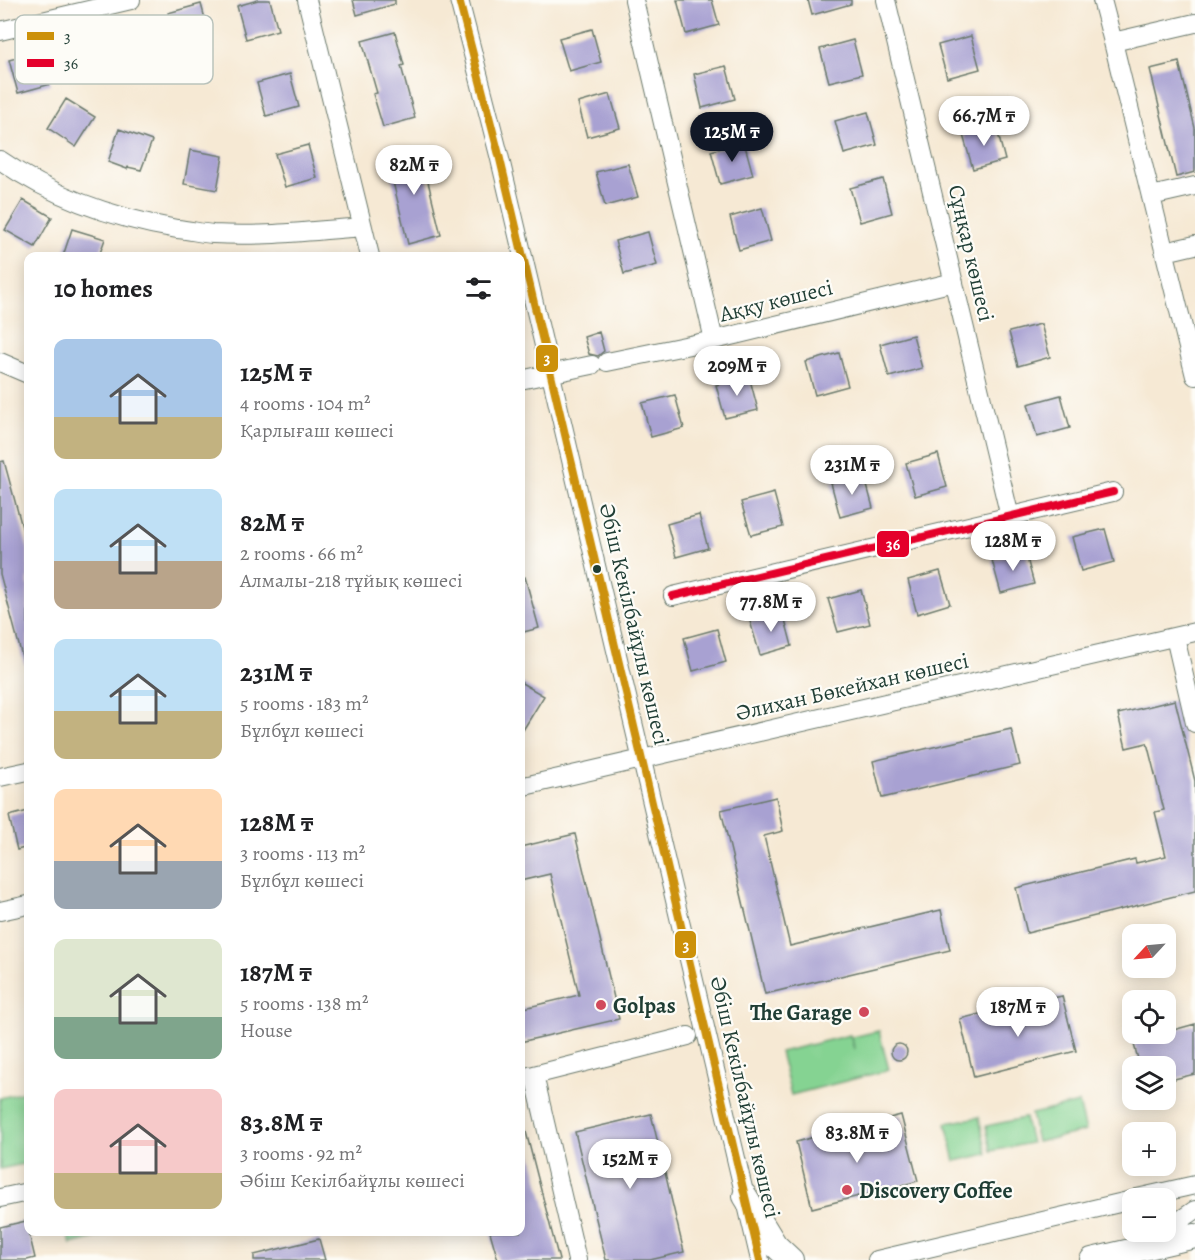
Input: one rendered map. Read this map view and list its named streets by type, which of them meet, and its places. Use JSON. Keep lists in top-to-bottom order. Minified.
{"streets":{"street":["Сұңқар көшесі","Аққу көшесі","Әбіш Кекілбайұлы көшесі","Әлихан Бөкейхан көшесі"]},"crossings":[["Сұңқар көшесі","Аққу көшесі"],["Аққу көшесі","Әбіш Кекілбайұлы көшесі"],["Әбіш Кекілбайұлы көшесі","Әлихан Бөкейхан көшесі"]],"places":["Golpas","The Garage","Discovery Coffee"],"lines":["transit line 3","transit line 36"],"legend":["3","36"],"north":"bottom left","page":{"price":["66.7M ₸","125M ₸","82M ₸","209M ₸","231M ₸","128M ₸","77.8M ₸","187M ₸","83.8M ₸","152M ₸"],"heading":"10 homes","list":[{"name":"125M ₸","note":"4 rooms · 104 m² · Қарлығаш көшесі"},{"name":"82M ₸","note":"2 rooms · 66 m² · Алмалы-218 тұйық көшесі"},{"name":"231M ₸","note":"5 rooms · 183 m² · Бұлбұл көшесі"},{"name":"128M ₸","note":"3 rooms · 113 m² · Бұлбұл көшесі"},{"name":"187M ₸","note":"5 rooms · 138 m² · House"},{"name":"83.8M ₸","note":"3 rooms · 92 m² · Әбіш Кекілбайұлы көшесі"}],"map_buttons":["+","−"]}}
